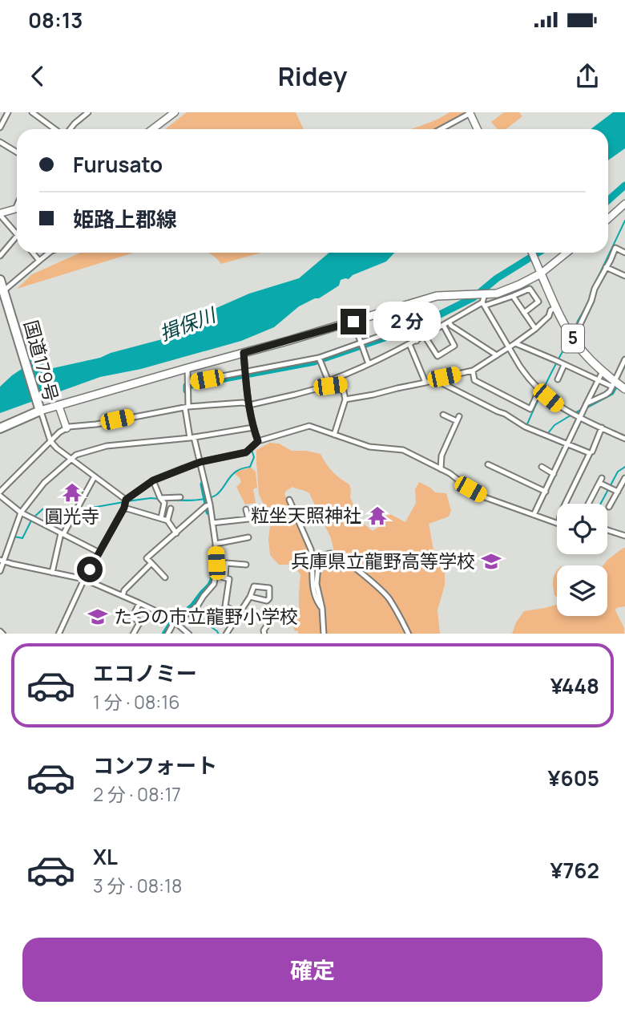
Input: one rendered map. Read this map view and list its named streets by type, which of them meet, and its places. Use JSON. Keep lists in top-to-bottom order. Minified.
{"streets":{"highway":["国道179号"],"main road":["5"]},"water":["揖保川"],"places":{"temple":["圓光寺","粒坐天照神社"],"school or university":["兵庫県立龍野高等学校","たつの市立龍野小学校"]},"page":{"status":"08:13","header":"Ridey","banner":["Furusato","姫路上郡線"],"bubble":"2 分","list":[{"name":"エコノミー","note":"1 分 · 08:16","value":"¥448"},{"name":"コンフォート","note":"2 分 · 08:17","value":"¥605"},{"name":"XL","note":"3 分 · 08:18","value":"¥762"}],"buttons":"確定"}}
